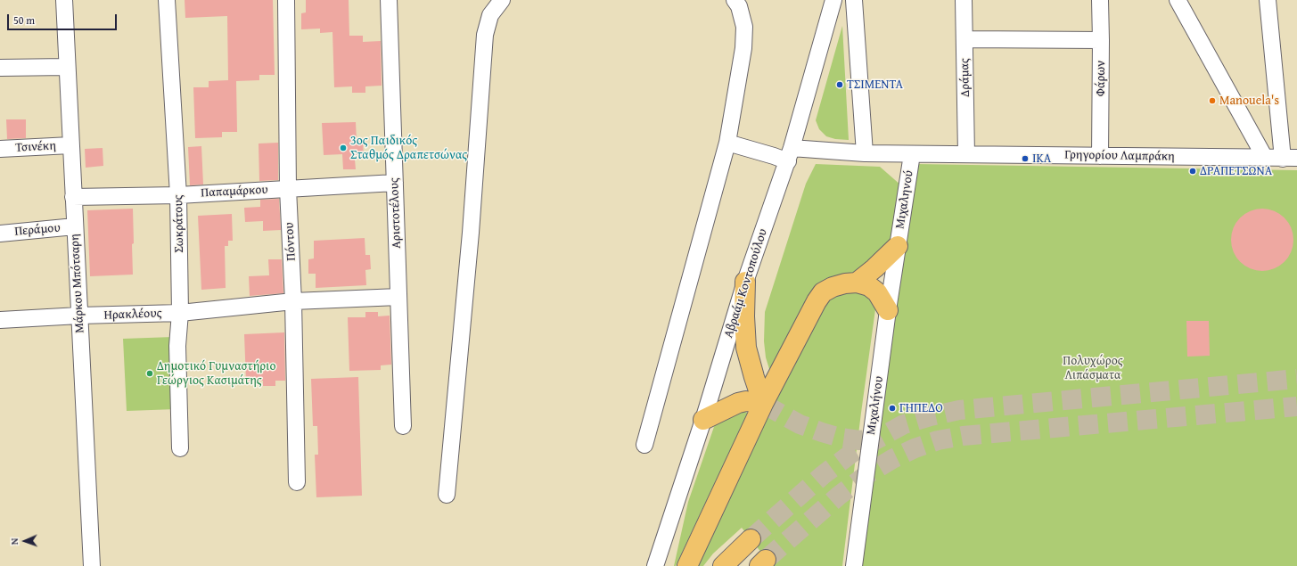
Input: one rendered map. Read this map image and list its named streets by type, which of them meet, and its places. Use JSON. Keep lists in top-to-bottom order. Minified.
{"streets":{"street":["Δράμας","Φάρων","Τσινέκη","Γρηγορίου Λαμπράκη","Παπαμάρκου","Μιχαληνού","Αριστοτέλους","Σωκράτους","Περάμου","Πόντου","Μάρκου Μπότσαρη","Αβραάμ Κοντοπούλου","Ηρακλέους","Μιχαλήνου"]},"crossings":[["Δράμας","Γρηγορίου Λαμπράκη"],["Φάρων","Γρηγορίου Λαμπράκη"],["Τσινέκη","Μάρκου Μπότσαρη"],["Γρηγορίου Λαμπράκη","Μιχαληνού"],["Γρηγορίου Λαμπράκη","Αβραάμ Κοντοπούλου"],["Παπαμάρκου","Αριστοτέλους"],["Παπαμάρκου","Σωκράτους"],["Παπαμάρκου","Πόντου"],["Παπαμάρκου","Μάρκου Μπότσαρη"],["Μιχαληνού","Μιχαλήνου"],["Αριστοτέλους","Ηρακλέους"],["Σωκράτους","Ηρακλέους"],["Περάμου","Μάρκου Μπότσαρη"],["Πόντου","Ηρακλέους"],["Μάρκου Μπότσαρη","Ηρακλέους"]],"parks":["Πολυχώρος Λιπάσματα"],"places":["ΤΣΙΜΕΝΤΑ","Manouela's","3ος Παιδικός Σταθμός Δραπετσώνας","ΙΚΑ","ΔΡΑΠΕΤΣΩΝΑ","Δημοτικό Γυμναστήριο Γεώργιος Κασιμάτης","ΓΗΠΕΔΟ"],"scale_bar":"50 m","north":"left"}
